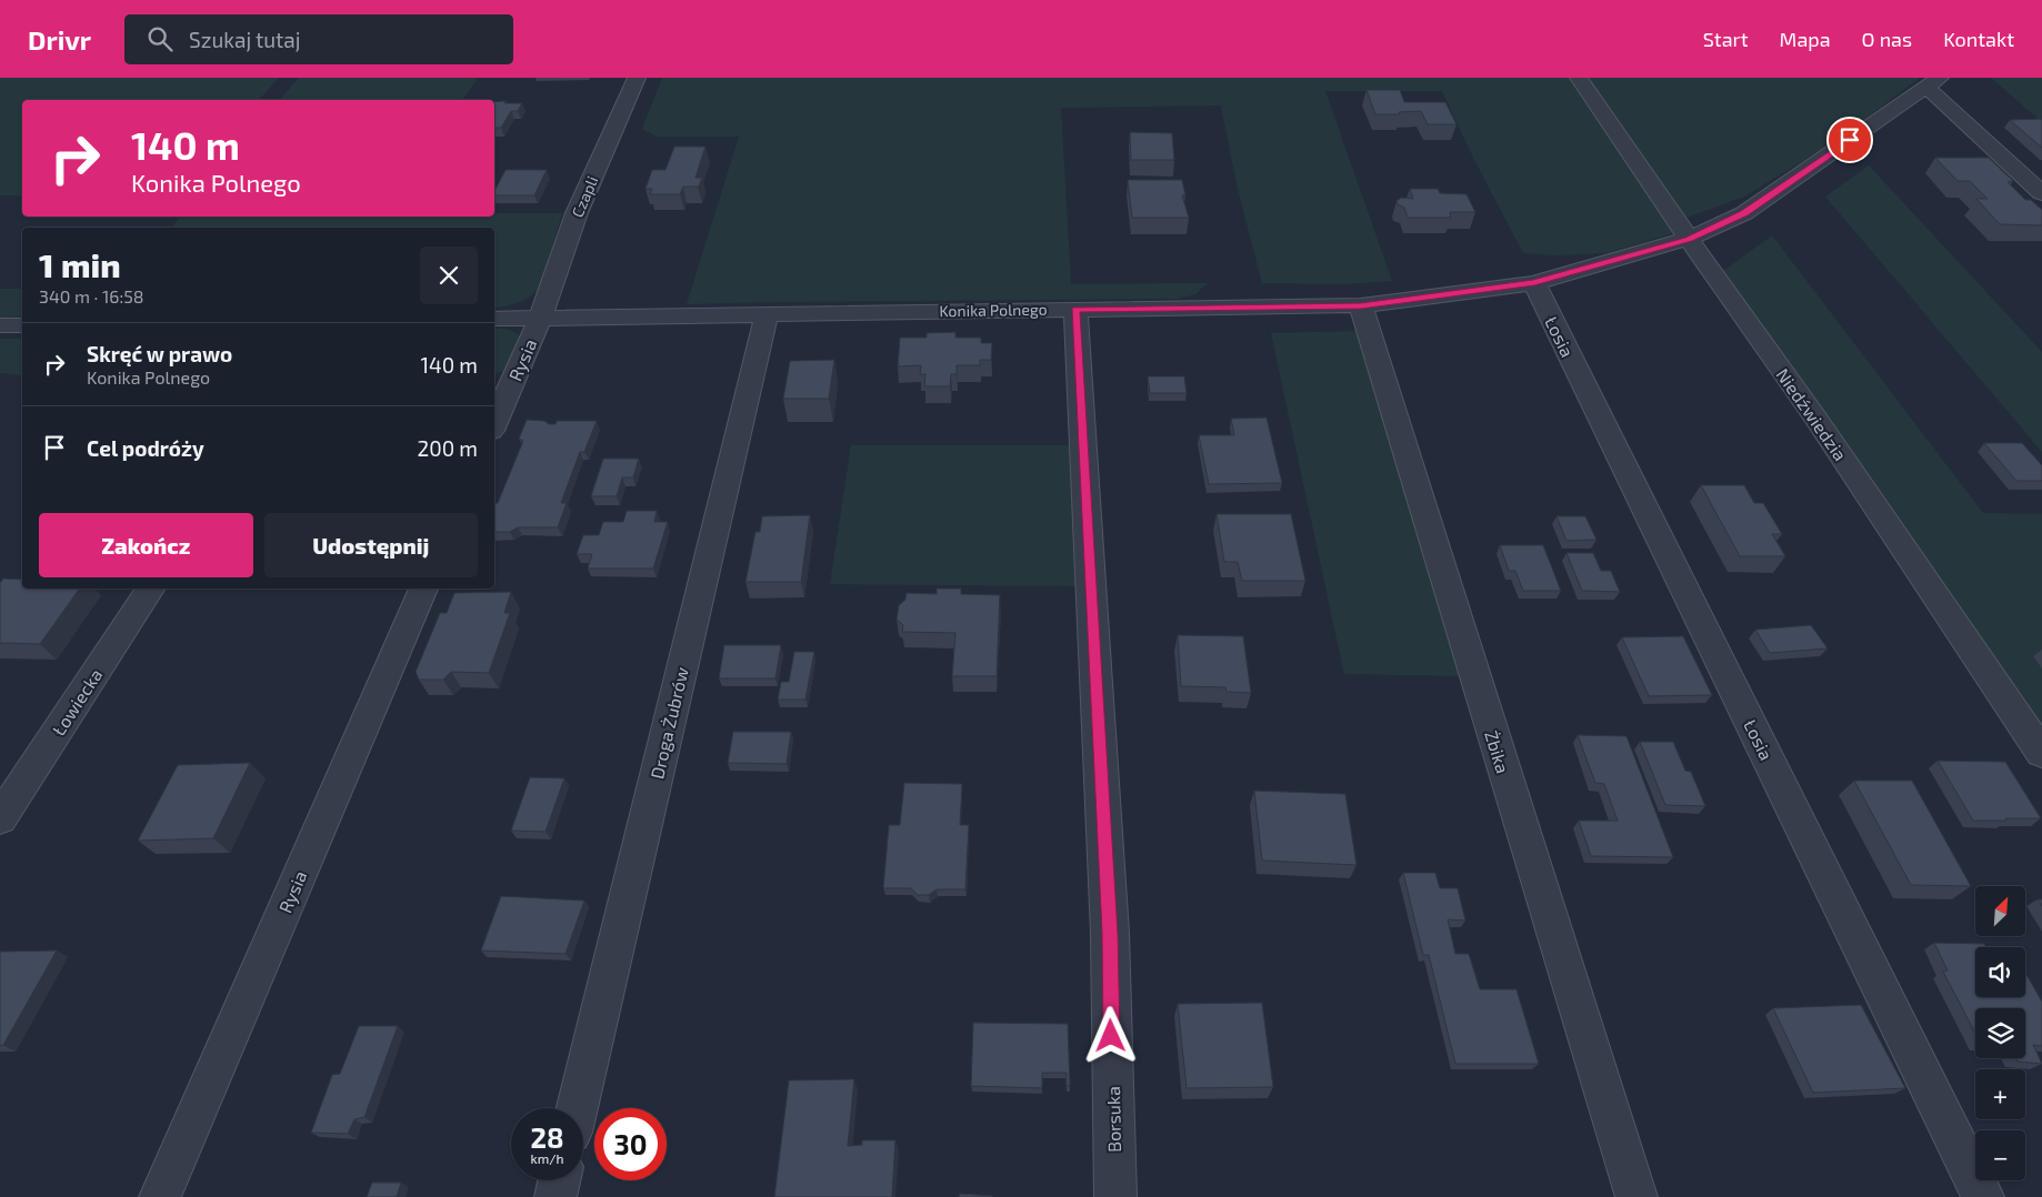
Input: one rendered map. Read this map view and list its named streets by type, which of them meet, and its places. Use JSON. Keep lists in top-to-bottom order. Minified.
{"streets":{"street":["Czapli","Konika Polnego","Łosia","Rysia","Niedźwiedzia","Łowiecka","Droga Żubrów","Żbika","Borsuka"]},"crossings":[["Czapli","Konika Polnego"],["Czapli","Rysia"],["Konika Polnego","Łosia"],["Konika Polnego","Rysia"],["Konika Polnego","Niedźwiedzia"],["Konika Polnego","Droga Żubrów"],["Konika Polnego","Żbika"],["Konika Polnego","Borsuka"]],"north":"top right","page":{"header":"Drivr","search":"Szukaj tutaj","nav":["Start","Mapa","O nas","Kontakt"],"turn":["140 m","Konika Polnego"],"heading":["1 min","340 m · 16:58"],"list":[{"name":"Skręć w prawo","note":"Konika Polnego","value":"140 m"},{"name":"Cel podróży","value":"200 m"}],"buttons":["Zakończ","Udostępnij"],"map_buttons":["+","−"],"speed":"28 km/h","limit":"30"}}
